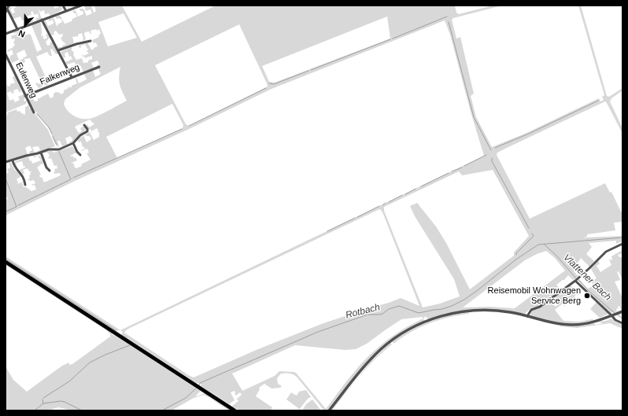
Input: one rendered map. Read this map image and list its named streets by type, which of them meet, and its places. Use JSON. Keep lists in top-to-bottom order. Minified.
{"streets":{"street":["Falkenweg","Eulenweg"]},"crossings":[["Falkenweg","Eulenweg"]],"water":["Vlattener Bach","Rotbach"],"places":["Reisemobil Wohnwagen Service Berg"],"north":"bottom"}
